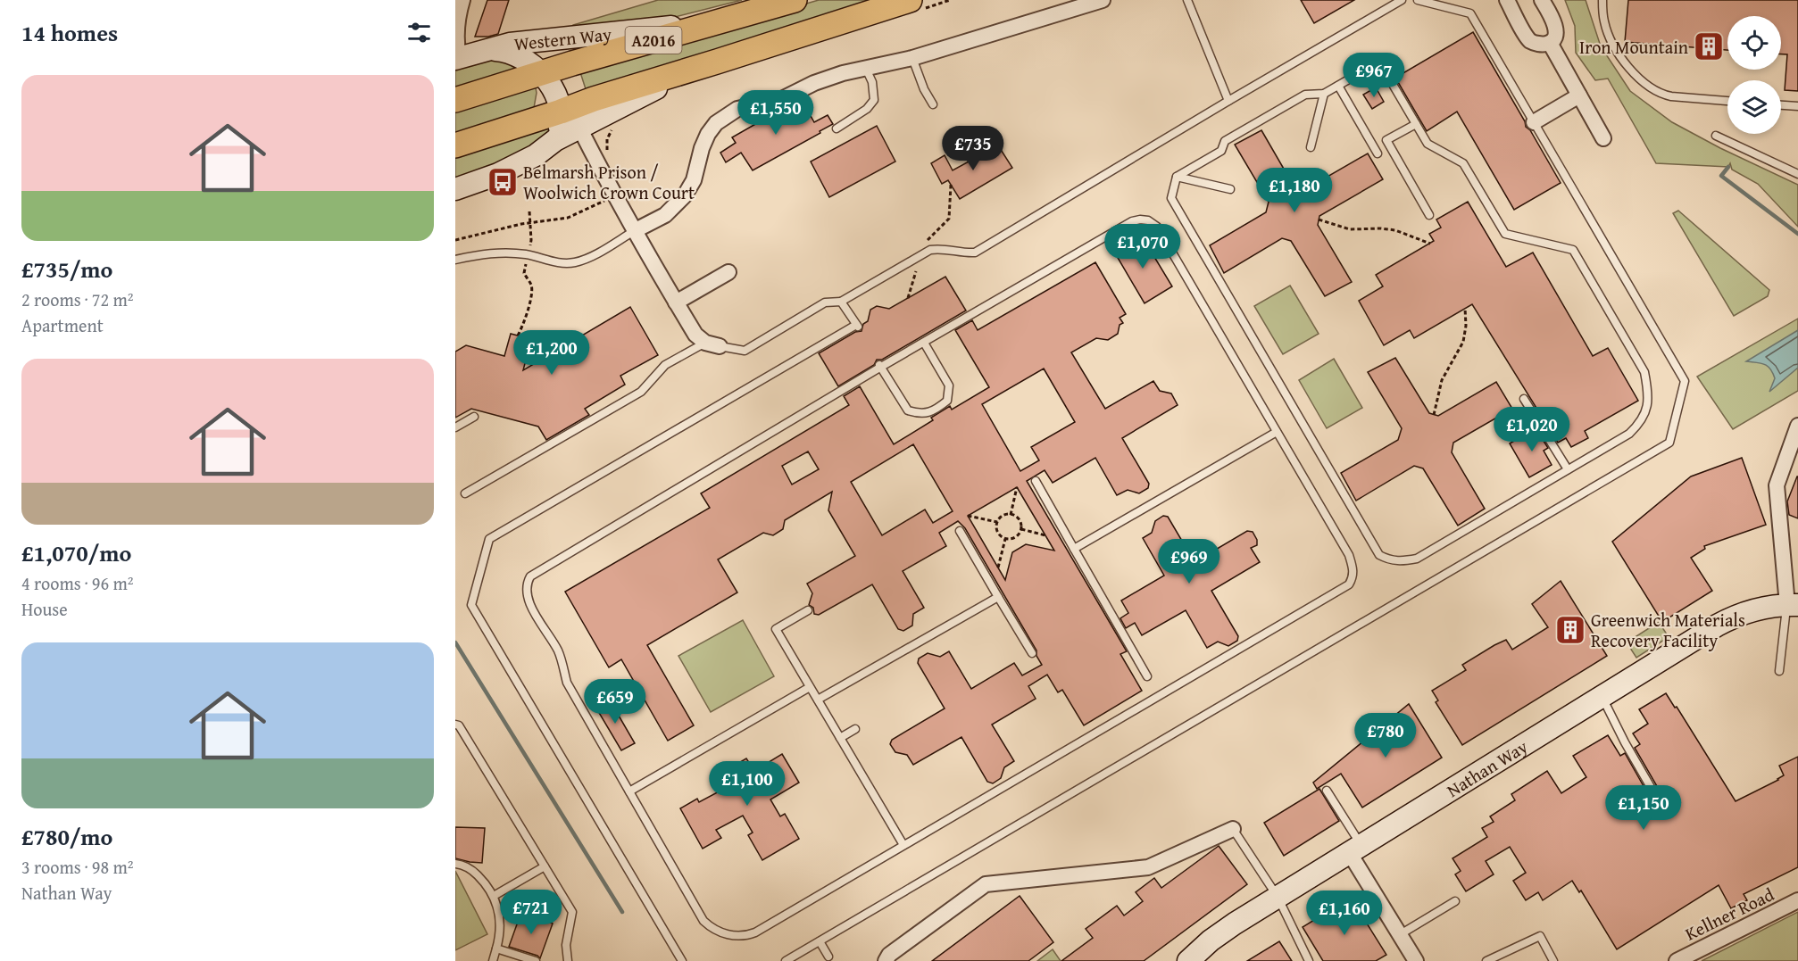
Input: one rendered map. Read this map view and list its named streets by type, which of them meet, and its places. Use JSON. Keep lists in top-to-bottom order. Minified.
{"streets":{"main road":["Western Way","A2016"],"street":["Nathan Way","Kellner Road"]},"places":{"building":["Iron Mountain","Greenwich Materials Recovery Facility"],"bus stop":["Belmarsh Prison / Woolwich Crown Court"]},"page":{"heading":"14 homes","price":["£967","£1,550","£735","£1,180","£1,070","£1,200","£1,020","£969","£659","£780","£1,100","£1,150","£721","£1,160"],"list":[{"name":"£735/mo","note":"2 rooms · 72 m² · Apartment"},{"name":"£1,070/mo","note":"4 rooms · 96 m² · House"},{"name":"£780/mo","note":"3 rooms · 98 m² · Nathan Way"}]}}
